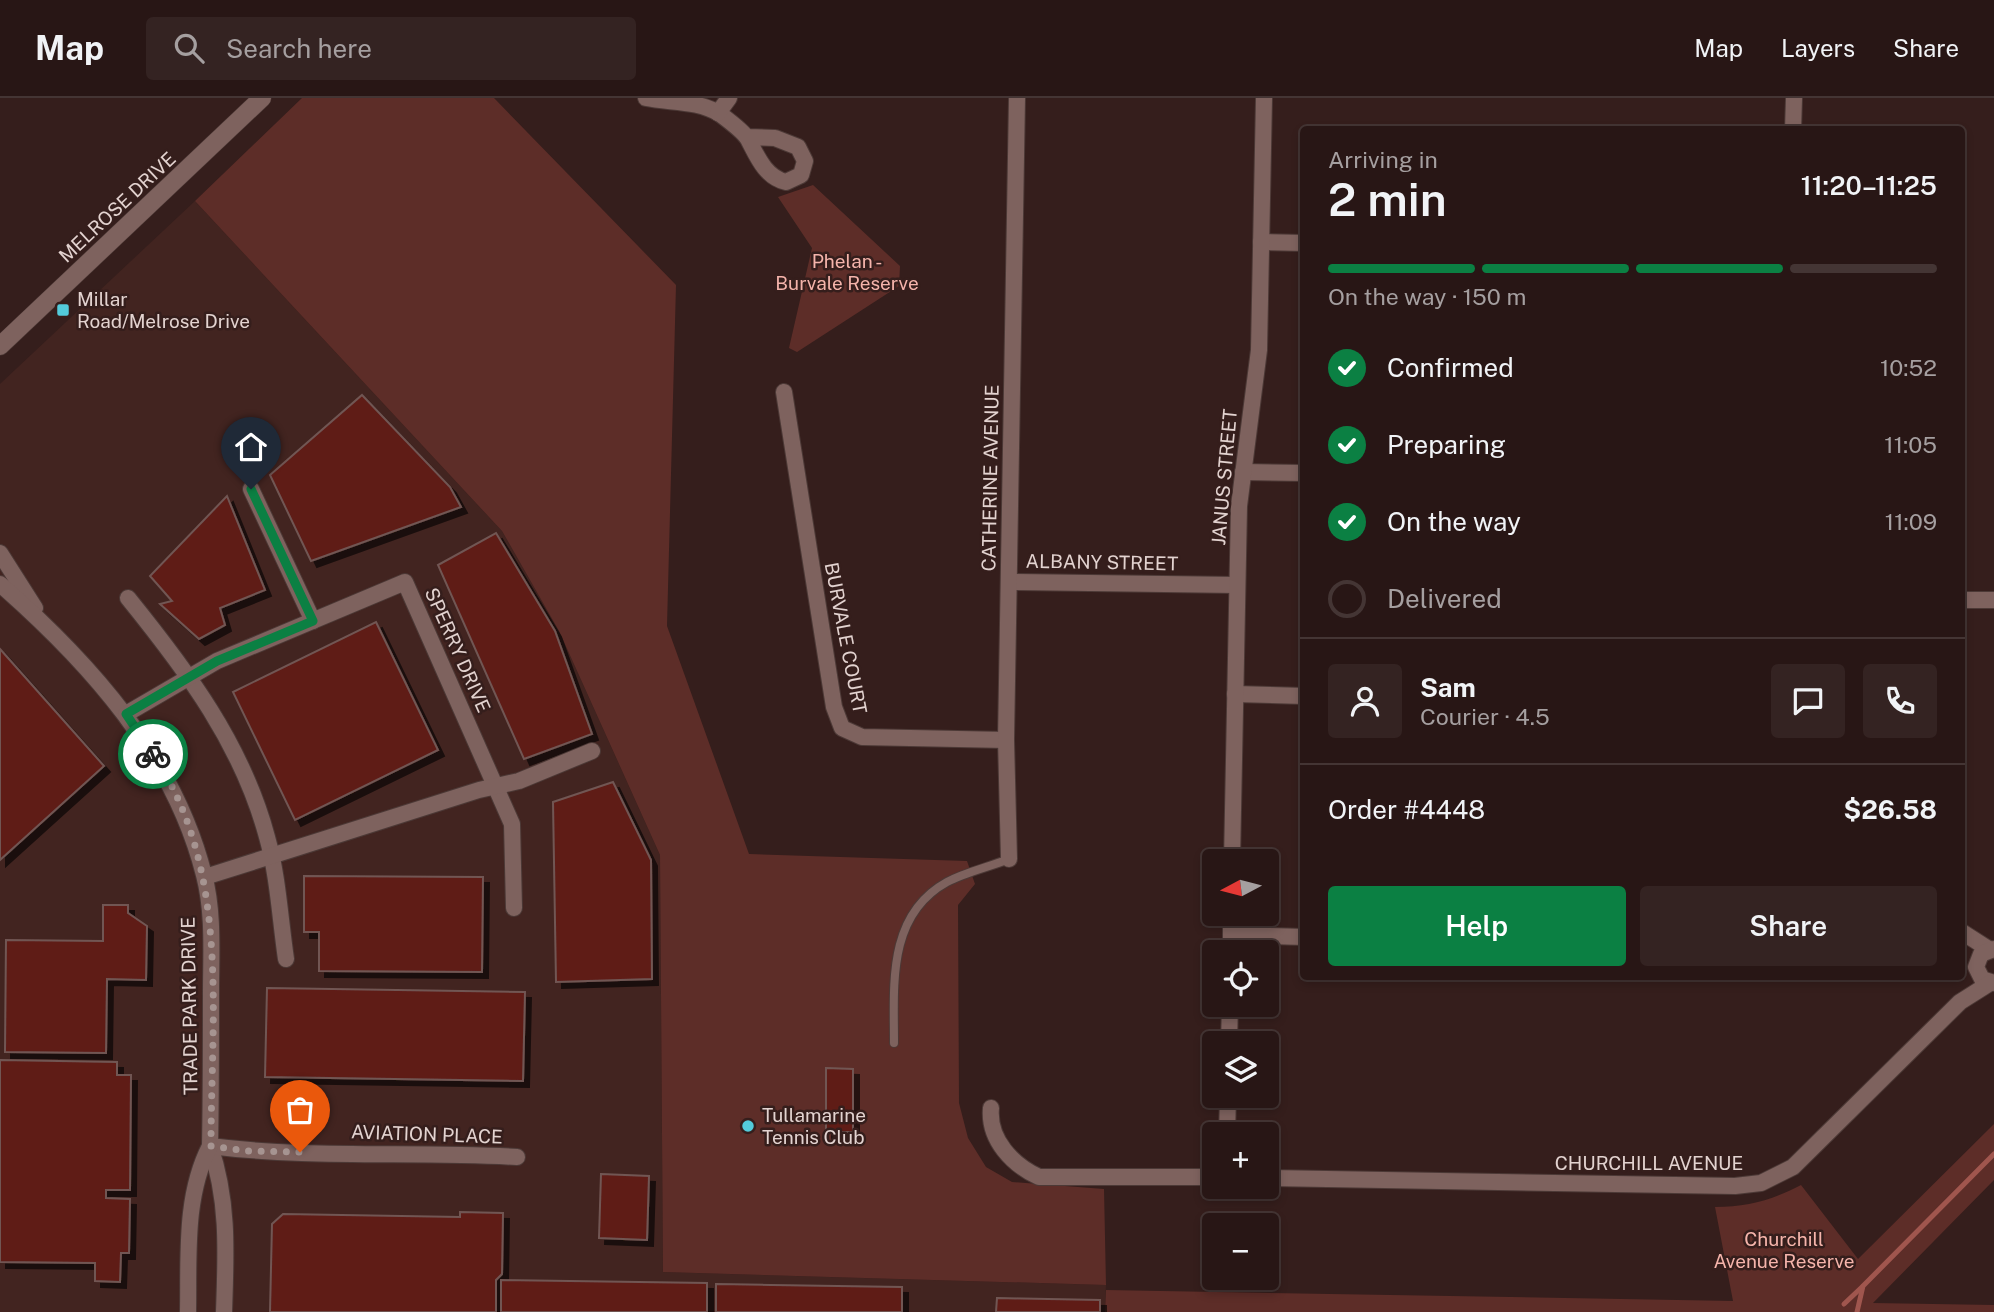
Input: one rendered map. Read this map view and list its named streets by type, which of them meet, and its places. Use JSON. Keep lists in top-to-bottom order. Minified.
{"streets":{"street":["MELROSE DRIVE","JANUS STREET","CATHERINE AVENUE","ALBANY STREET","BURVALE COURT","SPERRY DRIVE","TRADE PARK DRIVE","AVIATION PLACE","CHURCHILL AVENUE"]},"crossings":[["JANUS STREET","ALBANY STREET"],["CATHERINE AVENUE","ALBANY STREET"],["CATHERINE AVENUE","BURVALE COURT"],["SPERRY DRIVE","TRADE PARK DRIVE"],["TRADE PARK DRIVE","AVIATION PLACE"]],"parks":["Phelan - Burvale Reserve","Churchill Avenue Reserve"],"places":{"transit":["Millar Road/Melrose Drive"],"other":["Tullamarine Tennis Club"]},"north":"left","page":{"header":"Map","search":"Search here","nav":["Map","Layers","Share"],"heading":["2 min","Arriving in","11:20–11:25"],"panel":["Sam","Courier · 4.5","Order #4448","$26.58"],"bar":"On the way · 150 m","list":[["Confirmed","10:52"],["Preparing","11:05"],["On the way","11:09"],"Delivered"],"map_buttons":["+","−"],"buttons":["Help","Share"]}}
